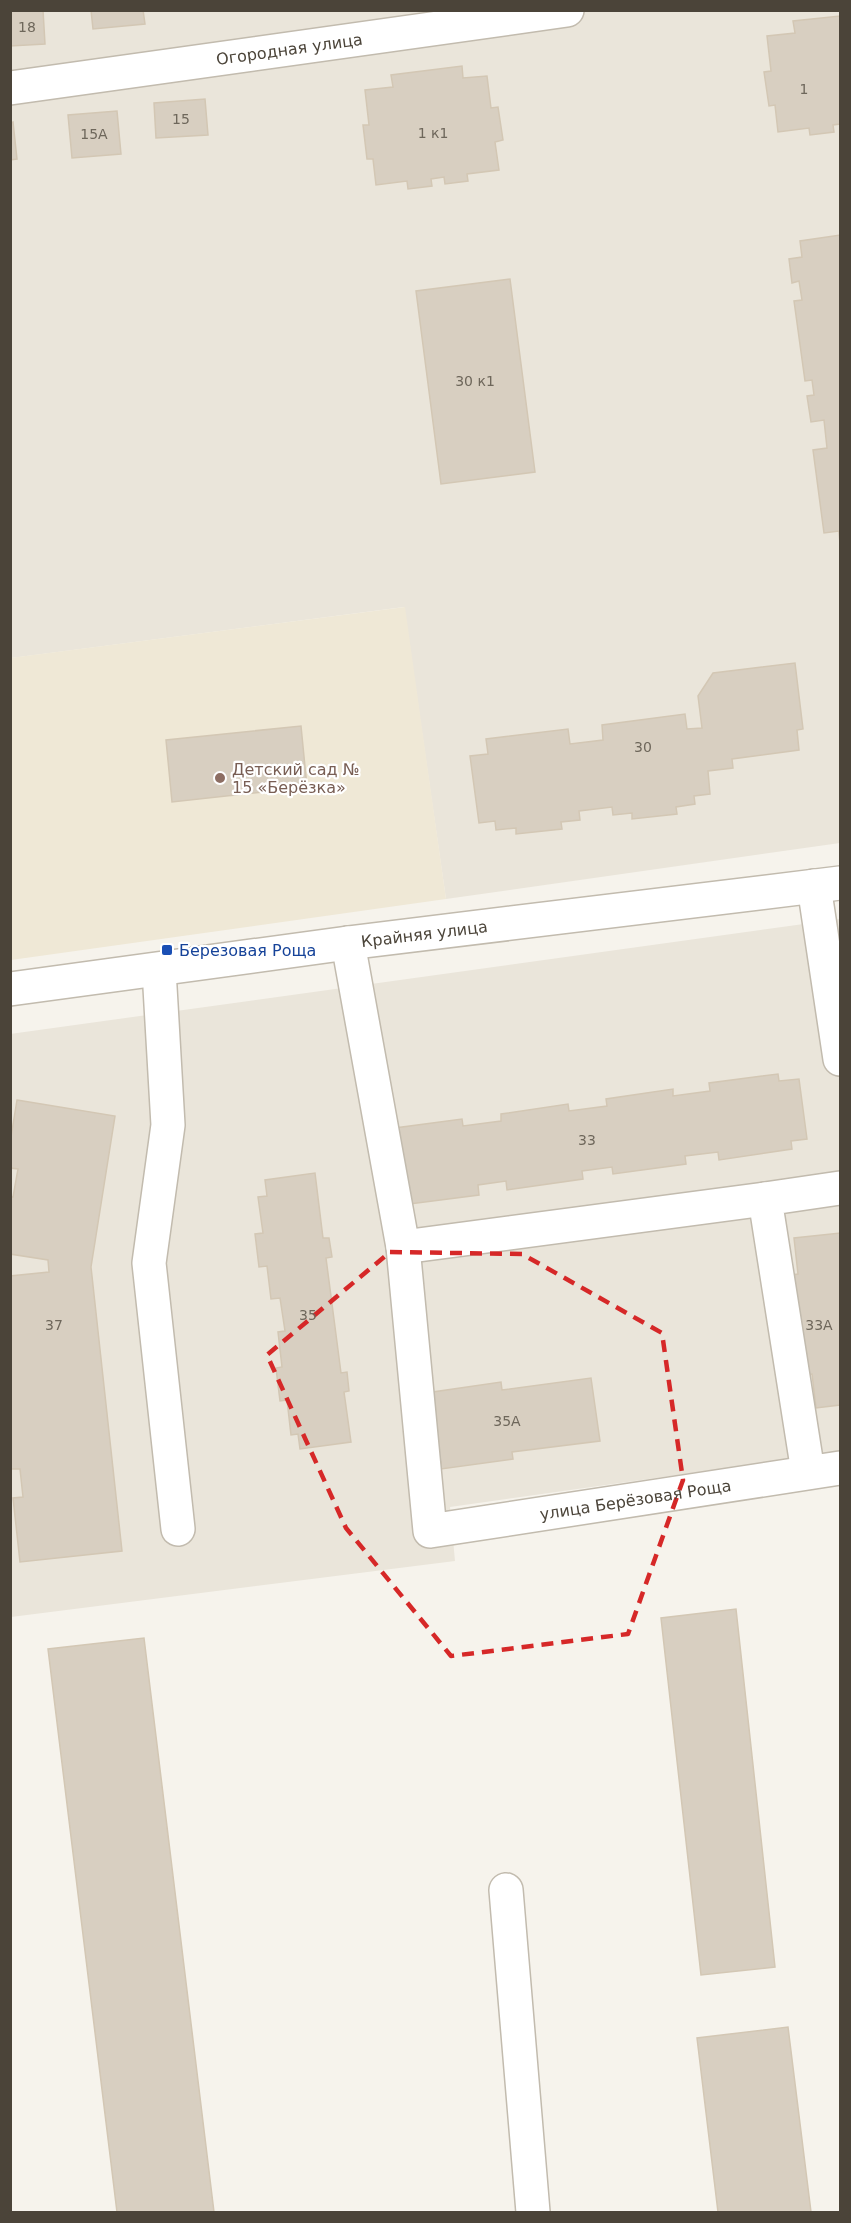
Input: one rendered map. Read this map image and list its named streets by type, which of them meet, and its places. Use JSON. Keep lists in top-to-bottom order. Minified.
{"streets":{"street":["Огородная улица","Крайняя улица","улица Берёзовая Роща"]},"places":{"other":["Детский сад № 15 «Берёзка»"],"transit":["Березовая Роща"]},"house_numbers":["18","1","15","1 к1","15А","30 к1","30","33","35","37","33А","35А"]}
